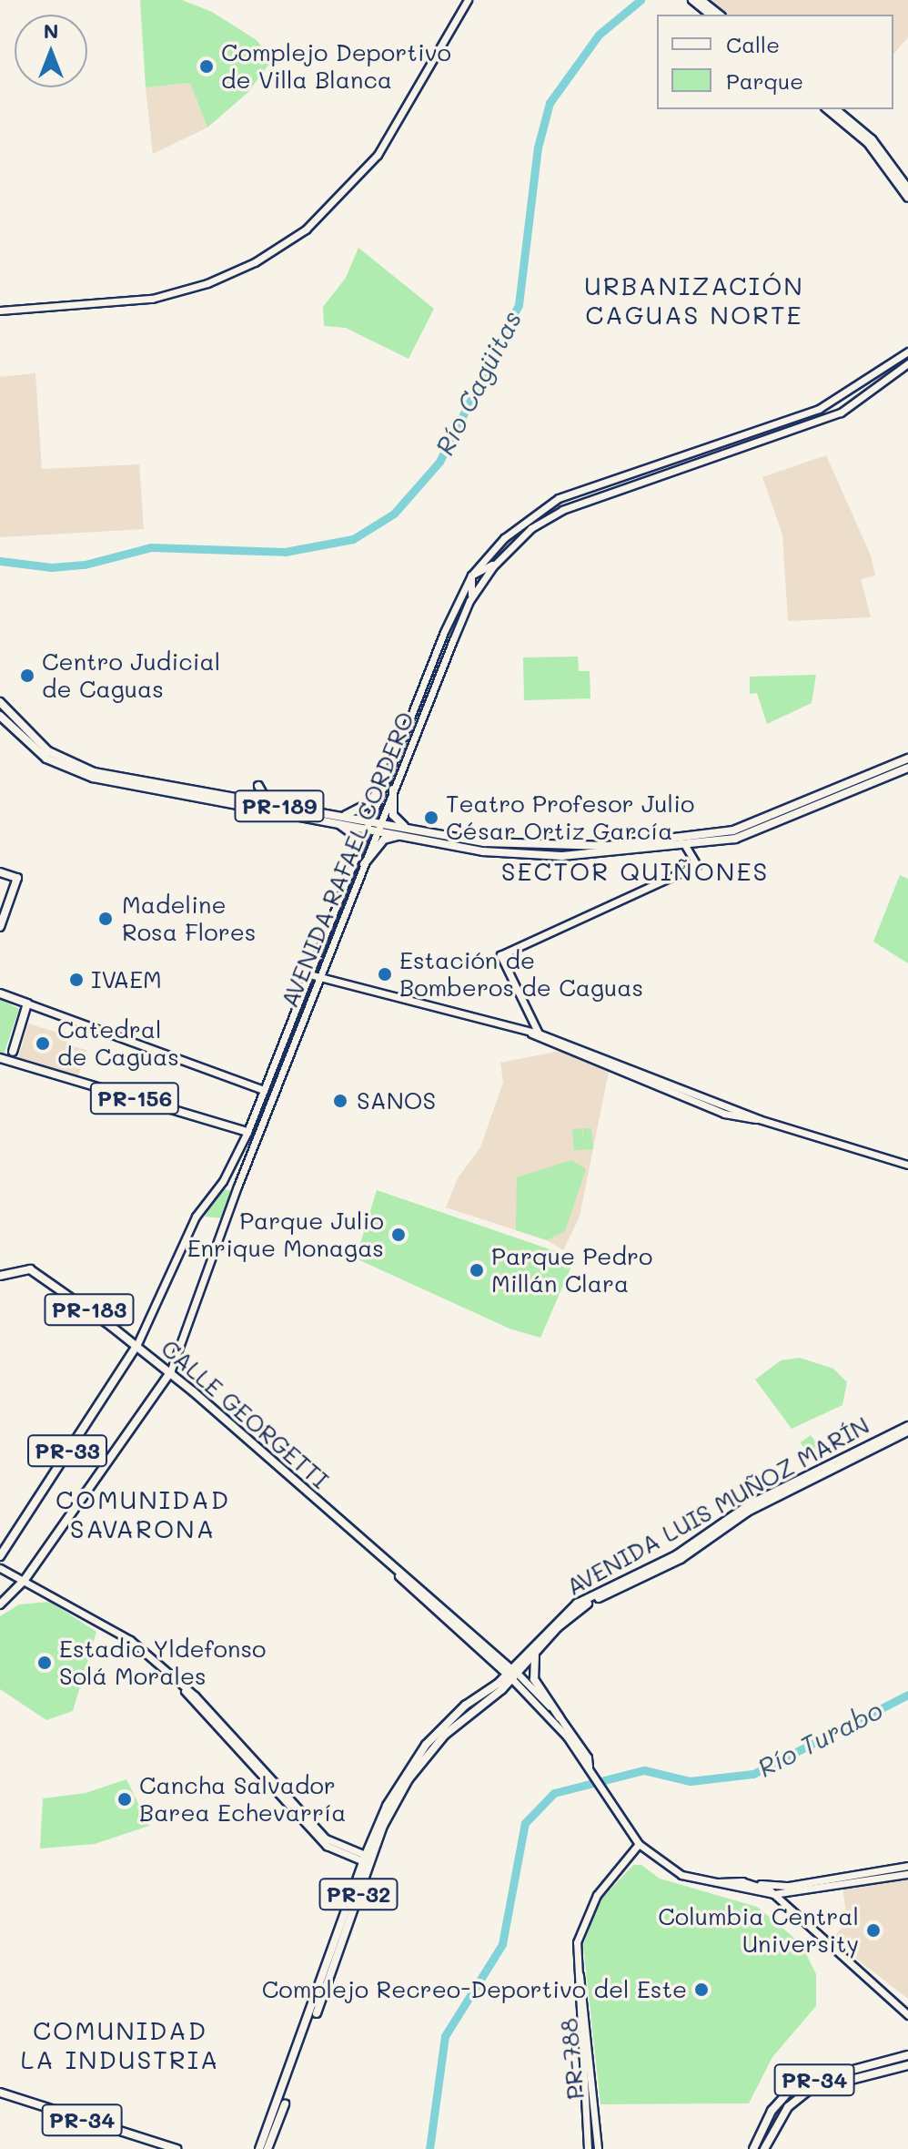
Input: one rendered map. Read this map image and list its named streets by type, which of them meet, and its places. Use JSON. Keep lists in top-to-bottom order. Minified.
{"streets":{"main road":["PR-189","AVENIDA RAFAEL CORDERO","PR-156","PR-183","CALLE GEORGETTI","PR-33","AVENIDA LUIS MUÑOZ MARÍN","PR-32","PR-788","PR-34"]},"crossings":[["PR-189","AVENIDA RAFAEL CORDERO"],["AVENIDA RAFAEL CORDERO","PR-156"],["AVENIDA RAFAEL CORDERO","CALLE GEORGETTI"],["AVENIDA RAFAEL CORDERO","PR-33"],["PR-183","CALLE GEORGETTI"],["PR-183","AVENIDA LUIS MUÑOZ MARÍN"],["PR-183","PR-788"],["CALLE GEORGETTI","PR-33"],["CALLE GEORGETTI","AVENIDA LUIS MUÑOZ MARÍN"]],"districts":["URBANIZACIÓN CAGUAS NORTE","SECTOR QUIÑONES","COMUNIDAD SAVARONA","COMUNIDAD LA INDUSTRIA"],"water":["Río Cagüitas","Río Turabo"],"places":["Complejo Deportivo de Villa Blanca","Centro Judicial de Caguas","Teatro Profesor Julio César Ortiz García","Madeline Rosa Flores","Estación de Bomberos de Caguas","IVAEM","Catedral de Caguas","SANOS","Parque Julio Enrique Monagas","Parque Pedro Millán Clara","Estadio Yldefonso Solá Morales","Cancha Salvador Barea Echevarría","Columbia Central University","Complejo Recreo-Deportivo del Este"],"legend":["Calle","Parque"],"north":"top"}
